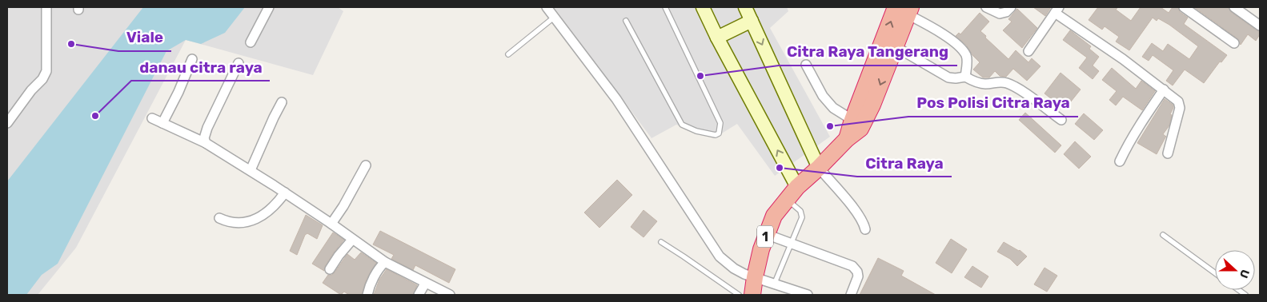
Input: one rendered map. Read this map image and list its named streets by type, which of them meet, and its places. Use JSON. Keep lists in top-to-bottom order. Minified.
{"streets":{"highway":["1"]},"places":["Viale","Citra Raya Tangerang","danau citra raya","Pos Polisi Citra Raya","Citra Raya"],"north":"right"}
